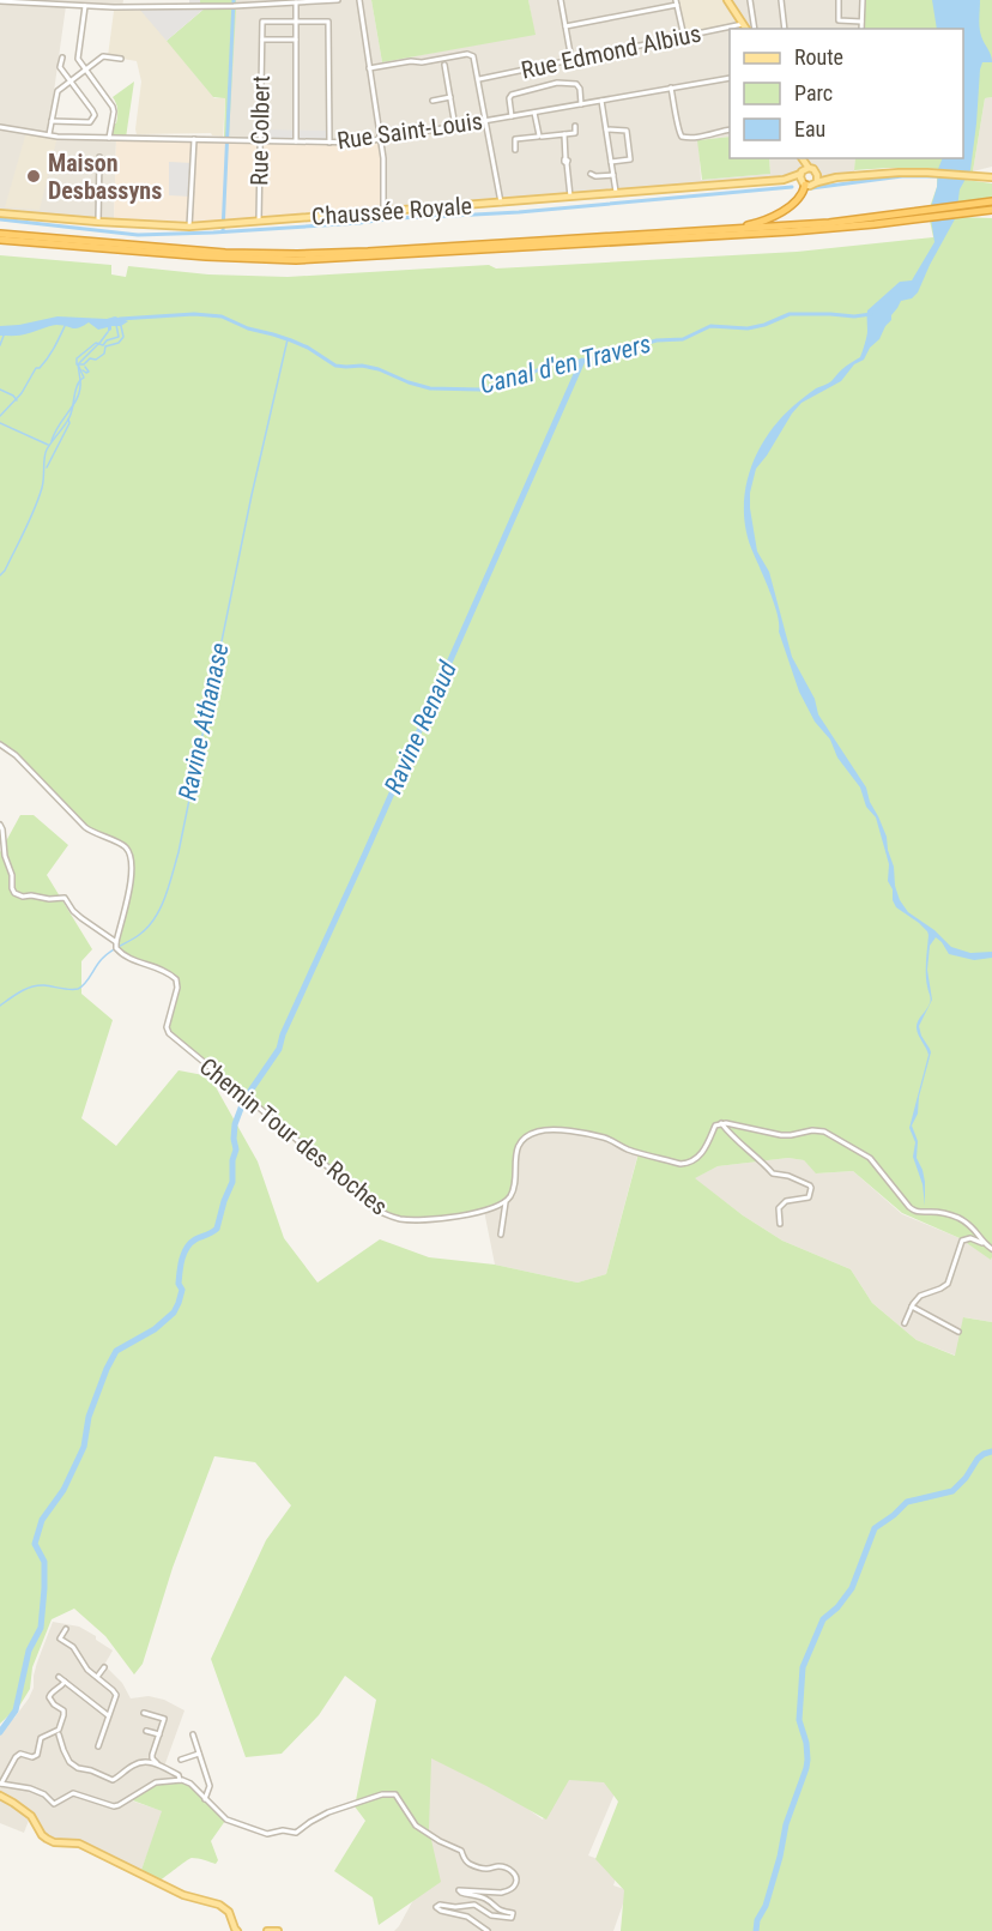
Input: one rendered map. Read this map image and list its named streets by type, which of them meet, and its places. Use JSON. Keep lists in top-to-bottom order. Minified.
{"streets":{"main road":["Chaussée Royale"],"street":["Rue Edmond Albius","Rue Colbert","Rue Saint-Louis","Chemin Tour des Roches"]},"crossings":[["Rue Colbert","Rue Saint-Louis"],["Rue Colbert","Chaussée Royale"]],"water":["Canal d'en Travers","Ravine Athanase","Ravine Renaud"],"places":["Maison Desbassyns"],"legend":["Route","Parc","Eau"]}
